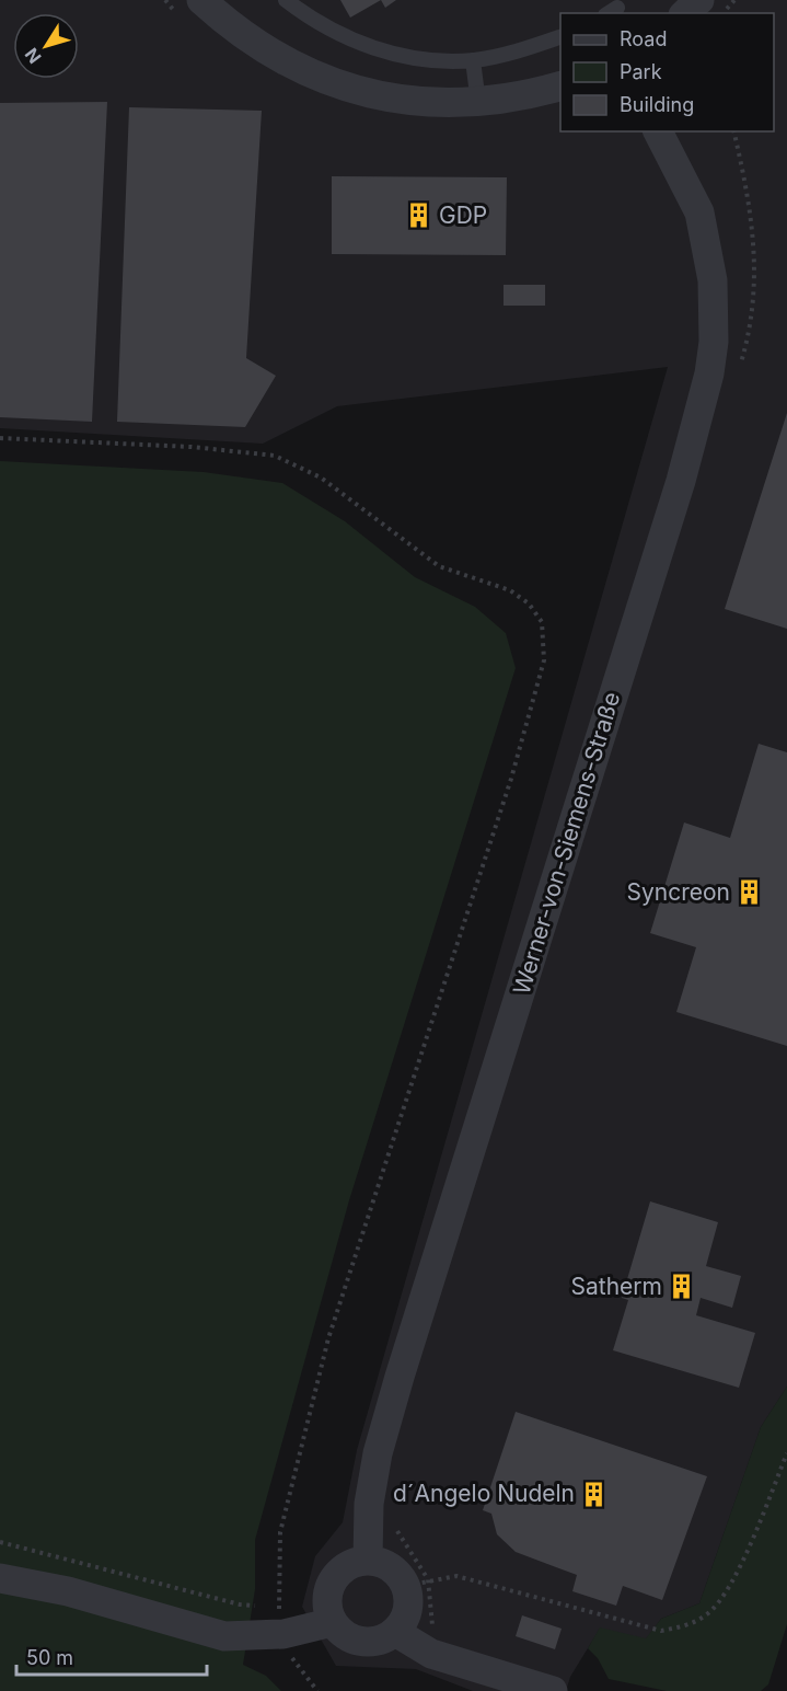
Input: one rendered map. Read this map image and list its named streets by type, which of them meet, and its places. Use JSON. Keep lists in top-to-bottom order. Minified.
{"streets":{"street":["Werner-von-Siemens-Straße"]},"places":{"building":["GDP","Syncreon","Satherm","d´Angelo Nudeln"]},"legend":["Road","Park","Building"],"scale_bar":"50 m","north":"bottom left"}
